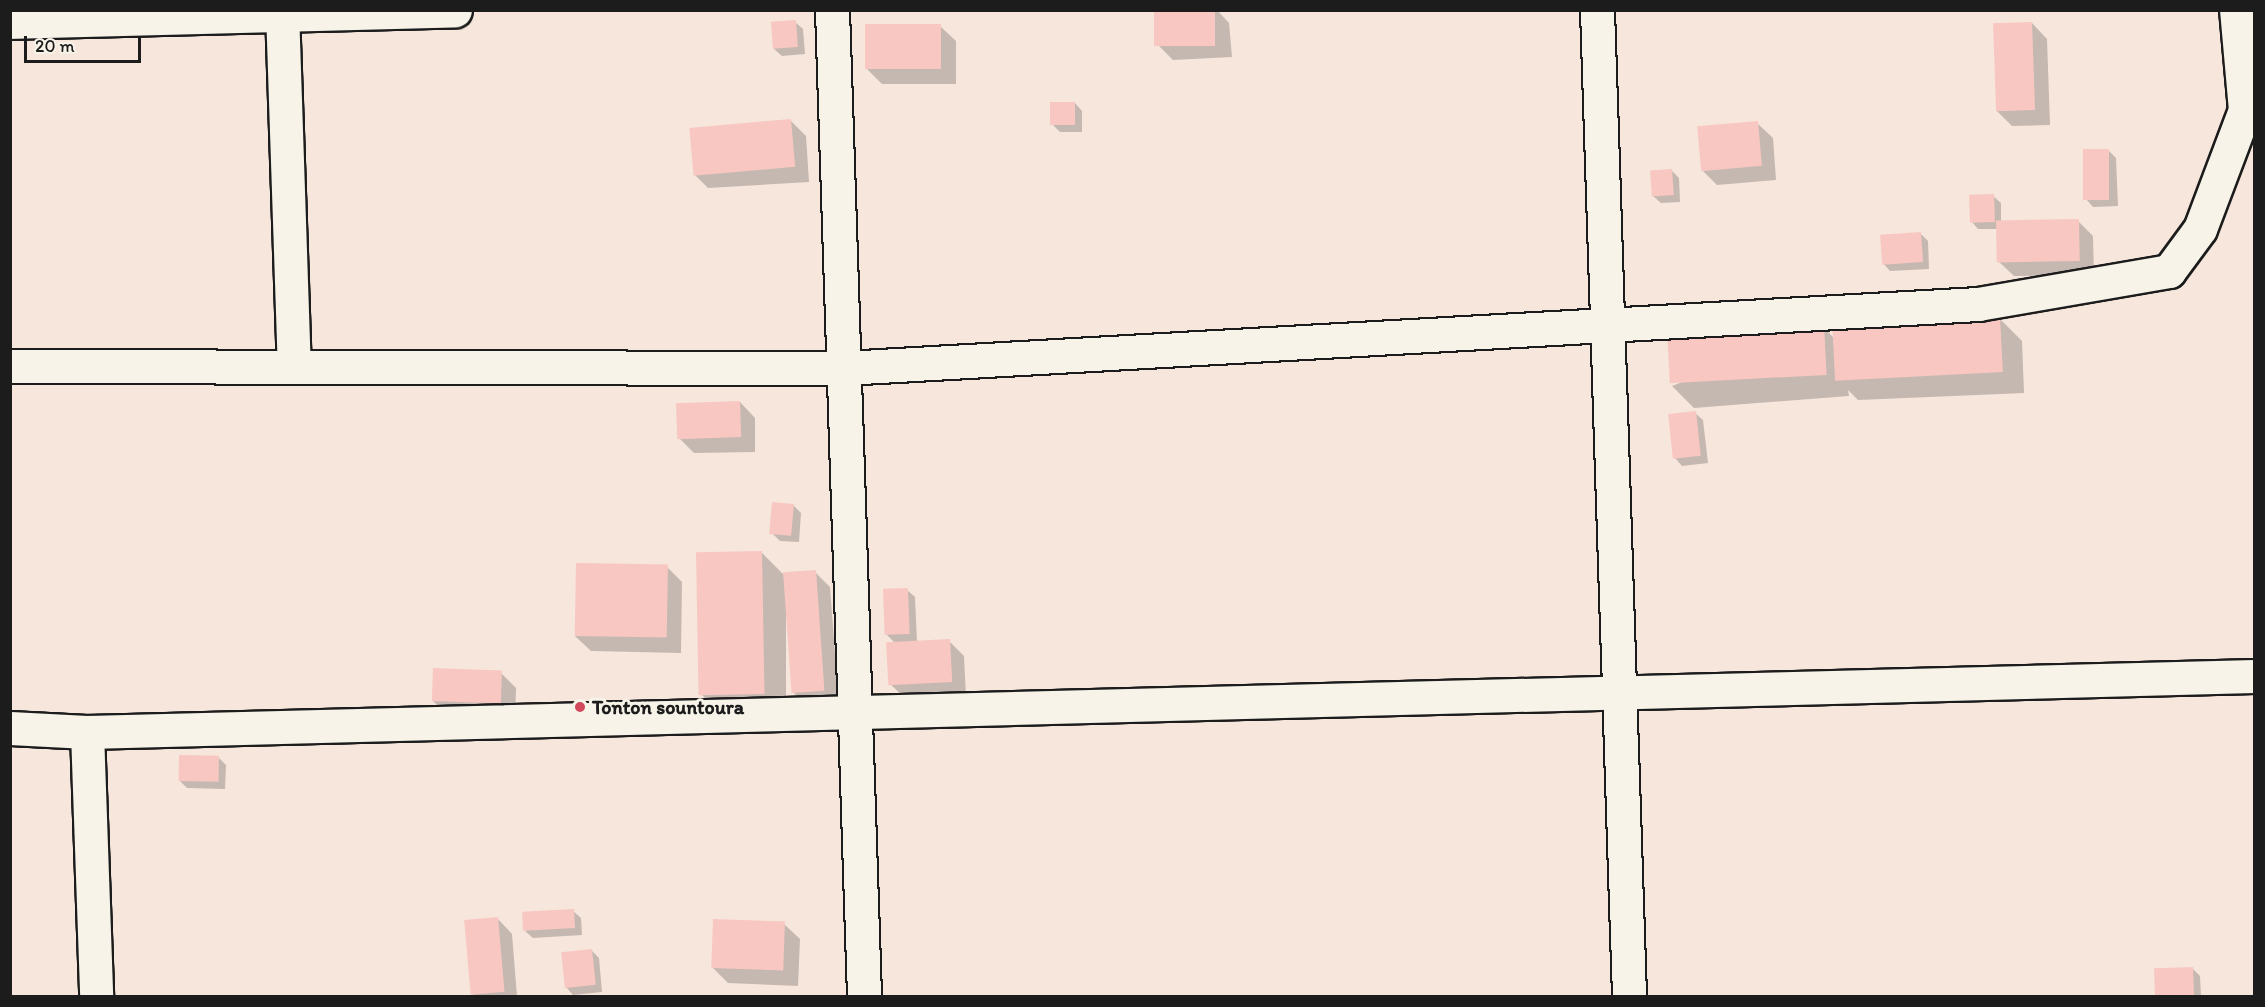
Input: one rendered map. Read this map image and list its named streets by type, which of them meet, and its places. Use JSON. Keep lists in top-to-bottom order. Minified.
{"places":["Tonton sountoura"],"scale_bar":"20 m"}
